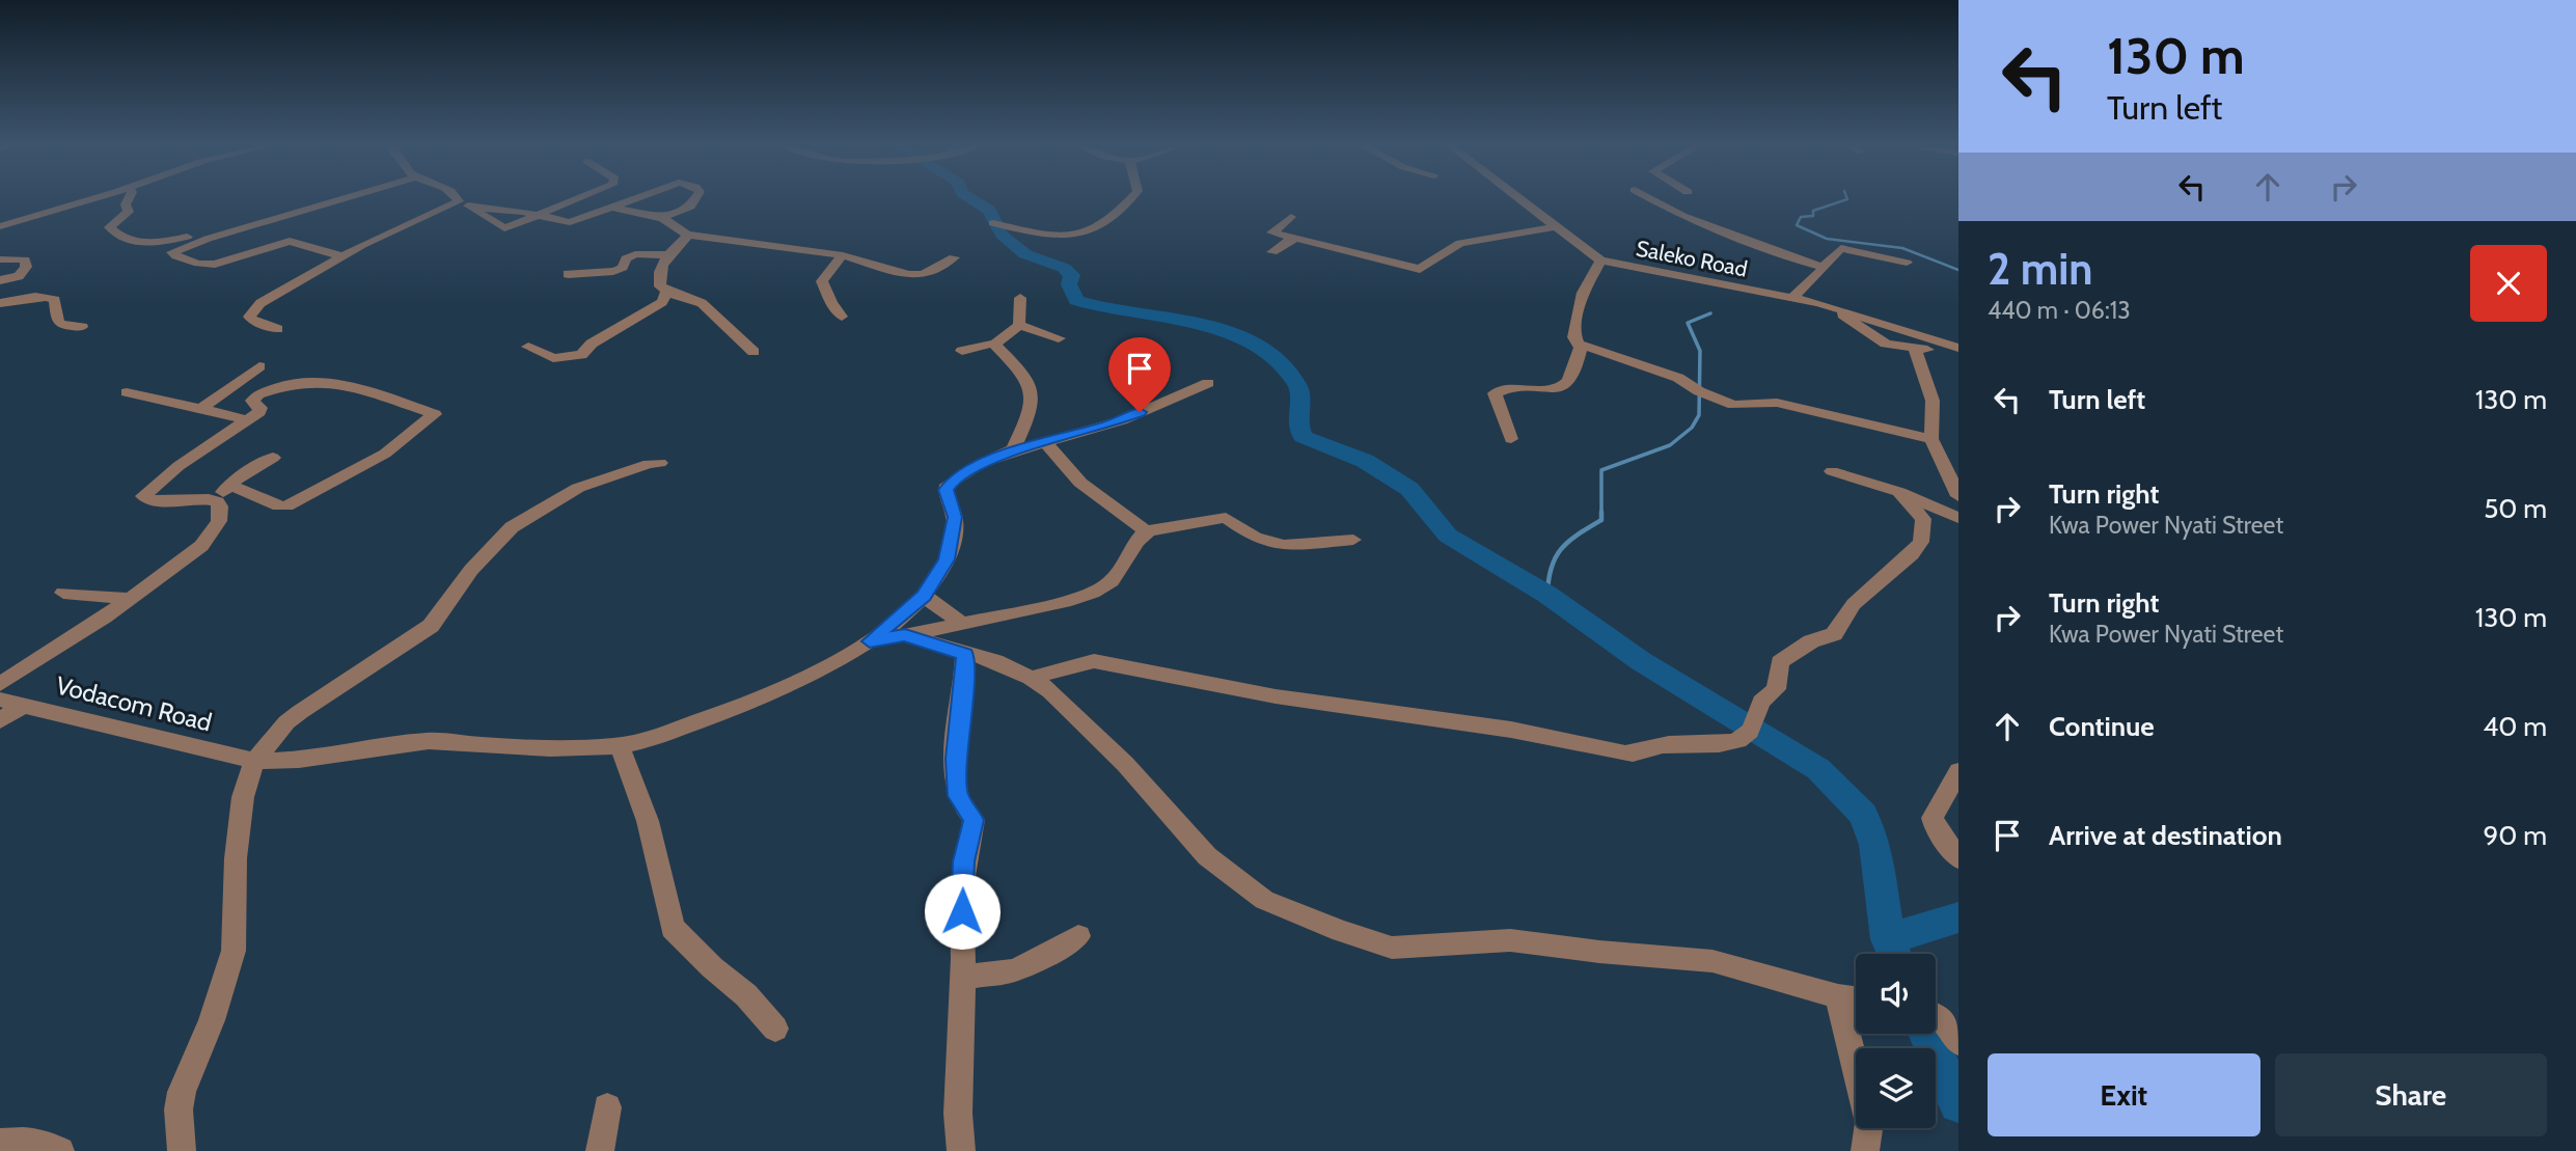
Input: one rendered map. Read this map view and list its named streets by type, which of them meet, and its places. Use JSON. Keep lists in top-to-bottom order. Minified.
{"streets":{"street":["Saleko Road","Vodacom Road"]},"page":{"turn":["130 m","Turn left"],"heading":["2 min","440 m · 06:13"],"list":[{"name":"Turn left","value":"130 m"},{"name":"Turn right","note":"Kwa Power Nyati Street","value":"50 m"},{"name":"Turn right","note":"Kwa Power Nyati Street","value":"130 m"},{"name":"Continue","value":"40 m"},{"name":"Arrive at destination","value":"90 m"}],"buttons":["Exit","Share"]}}
